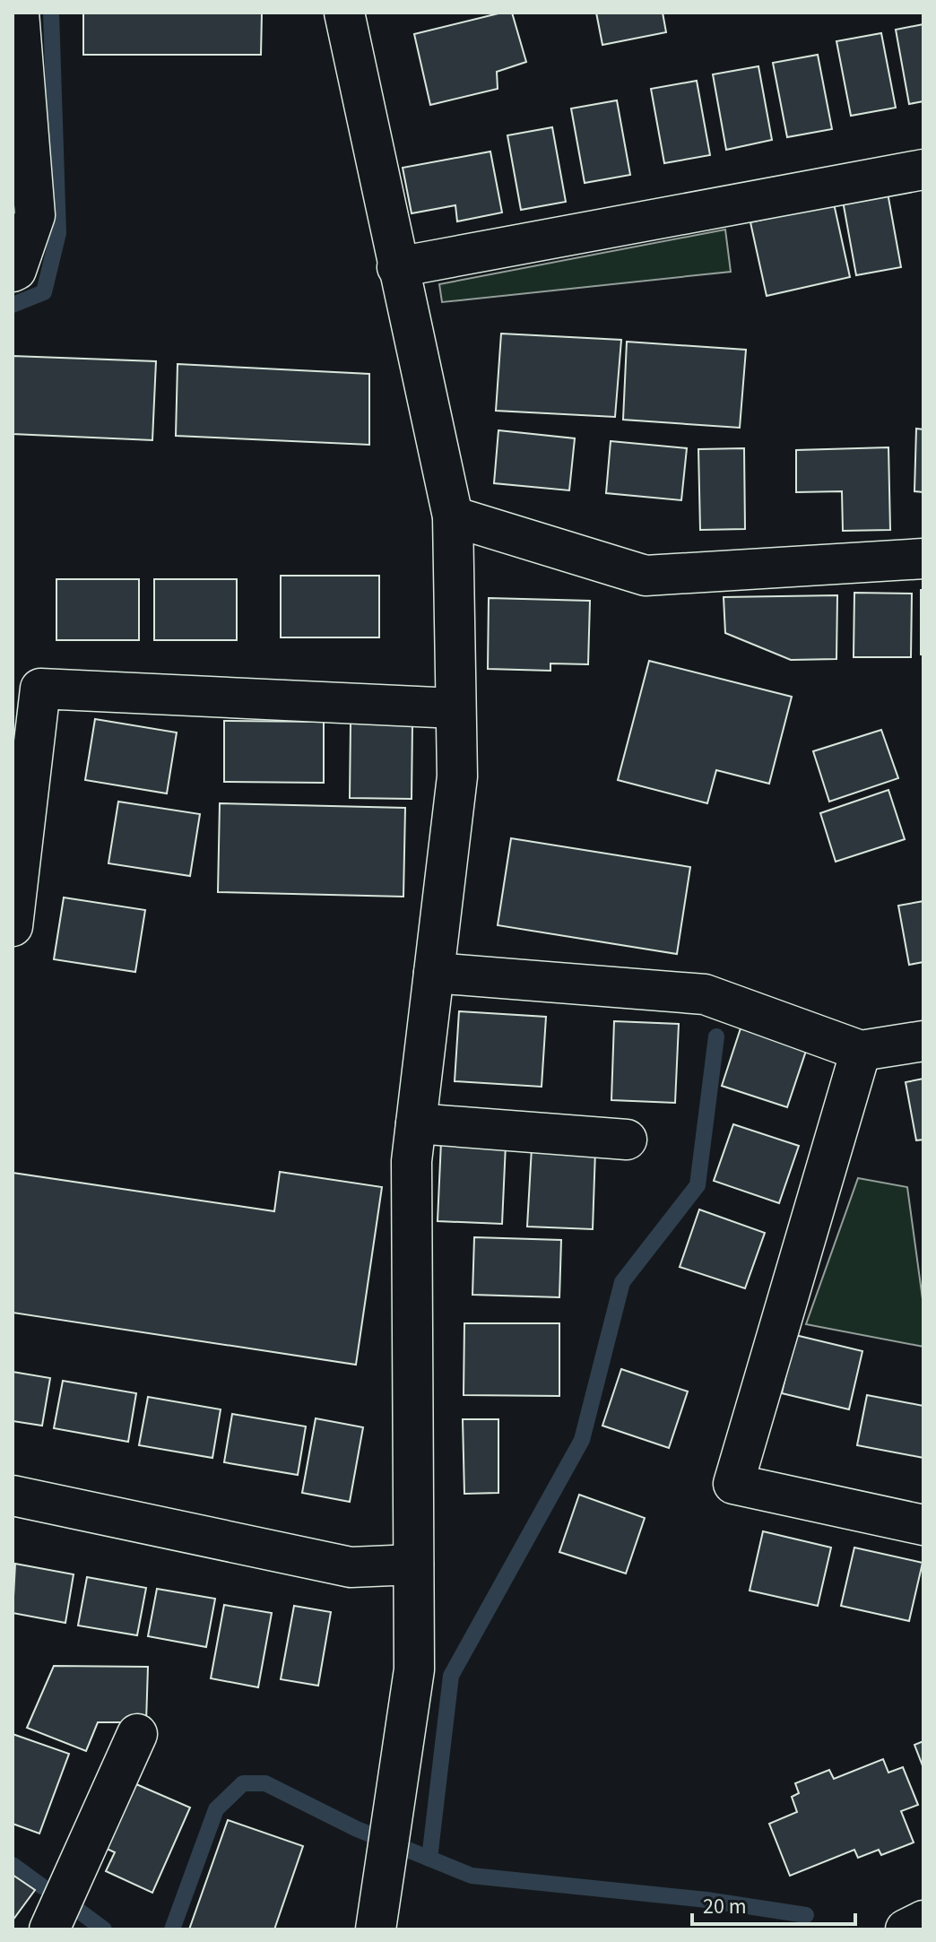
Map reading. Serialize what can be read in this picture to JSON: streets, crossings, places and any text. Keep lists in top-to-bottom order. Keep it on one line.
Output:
{"scale_bar":"20 m"}
